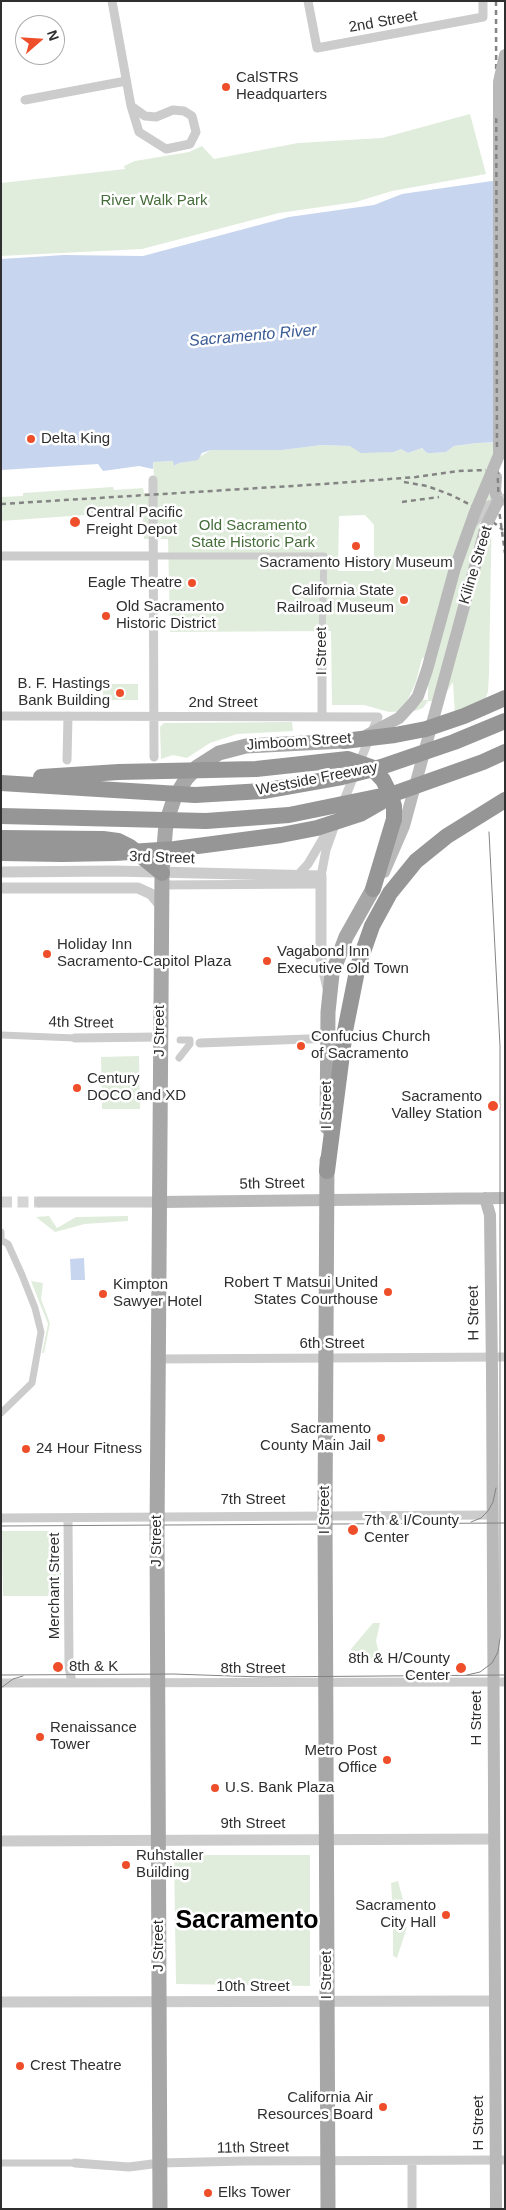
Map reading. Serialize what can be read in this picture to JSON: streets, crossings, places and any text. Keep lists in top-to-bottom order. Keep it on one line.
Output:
{"streets":{"highway":["Westside Freeway"],"main road":["Kiline Street","I Street","Jimboom Street","J Street","5th Street","H Street"],"street":["2nd Street","3rd Street","4th Street","6th Street","7th Street","Merchant Street","8th Street","9th Street","10th Street","11th Street"]},"crossings":[["2nd Street","I Street"],["I Street","3rd Street"],["I Street","5th Street"],["I Street","6th Street"],["I Street","7th Street"],["I Street","8th Street"],["I Street","9th Street"],["I Street","10th Street"],["I Street","11th Street"],["Jimboom Street","3rd Street"],["Jimboom Street","J Street"],["3rd Street","J Street"],["4th Street","J Street"],["J Street","5th Street"],["J Street","6th Street"],["J Street","7th Street"],["J Street","8th Street"],["J Street","9th Street"],["J Street","10th Street"],["J Street","11th Street"],["5th Street","H Street"],["H Street","6th Street"],["H Street","7th Street"],["H Street","8th Street"],["H Street","9th Street"],["H Street","10th Street"],["H Street","11th Street"],["7th Street","Merchant Street"],["Merchant Street","8th Street"]],"districts":["Sacramento"],"water":["Sacramento River"],"parks":["River Walk Park","Old Sacramento State Historic Park"],"places":["CalSTRS Headquarters","Delta King","Central Pacific Freight Depot","Sacramento History Museum","Eagle Theatre","California State Railroad Museum","Old Sacramento Historic District","B. F. Hastings Bank Building","Holiday Inn Sacramento-Capitol Plaza","Vagabond Inn Executive Old Town","Confucius Church of Sacramento","Century DOCO and XD","Sacramento Valley Station","Robert T Matsui United States Courthouse","Kimpton Sawyer Hotel","Sacramento County Main Jail","24 Hour Fitness","7th & I/County Center","8th & K","8th & H/County Center","Renaissance Tower","Metro Post Office","U.S. Bank Plaza","Ruhstaller Building","Sacramento City Hall","Crest Theatre","California Air Resources Board","Elks Tower"],"north":"right"}
